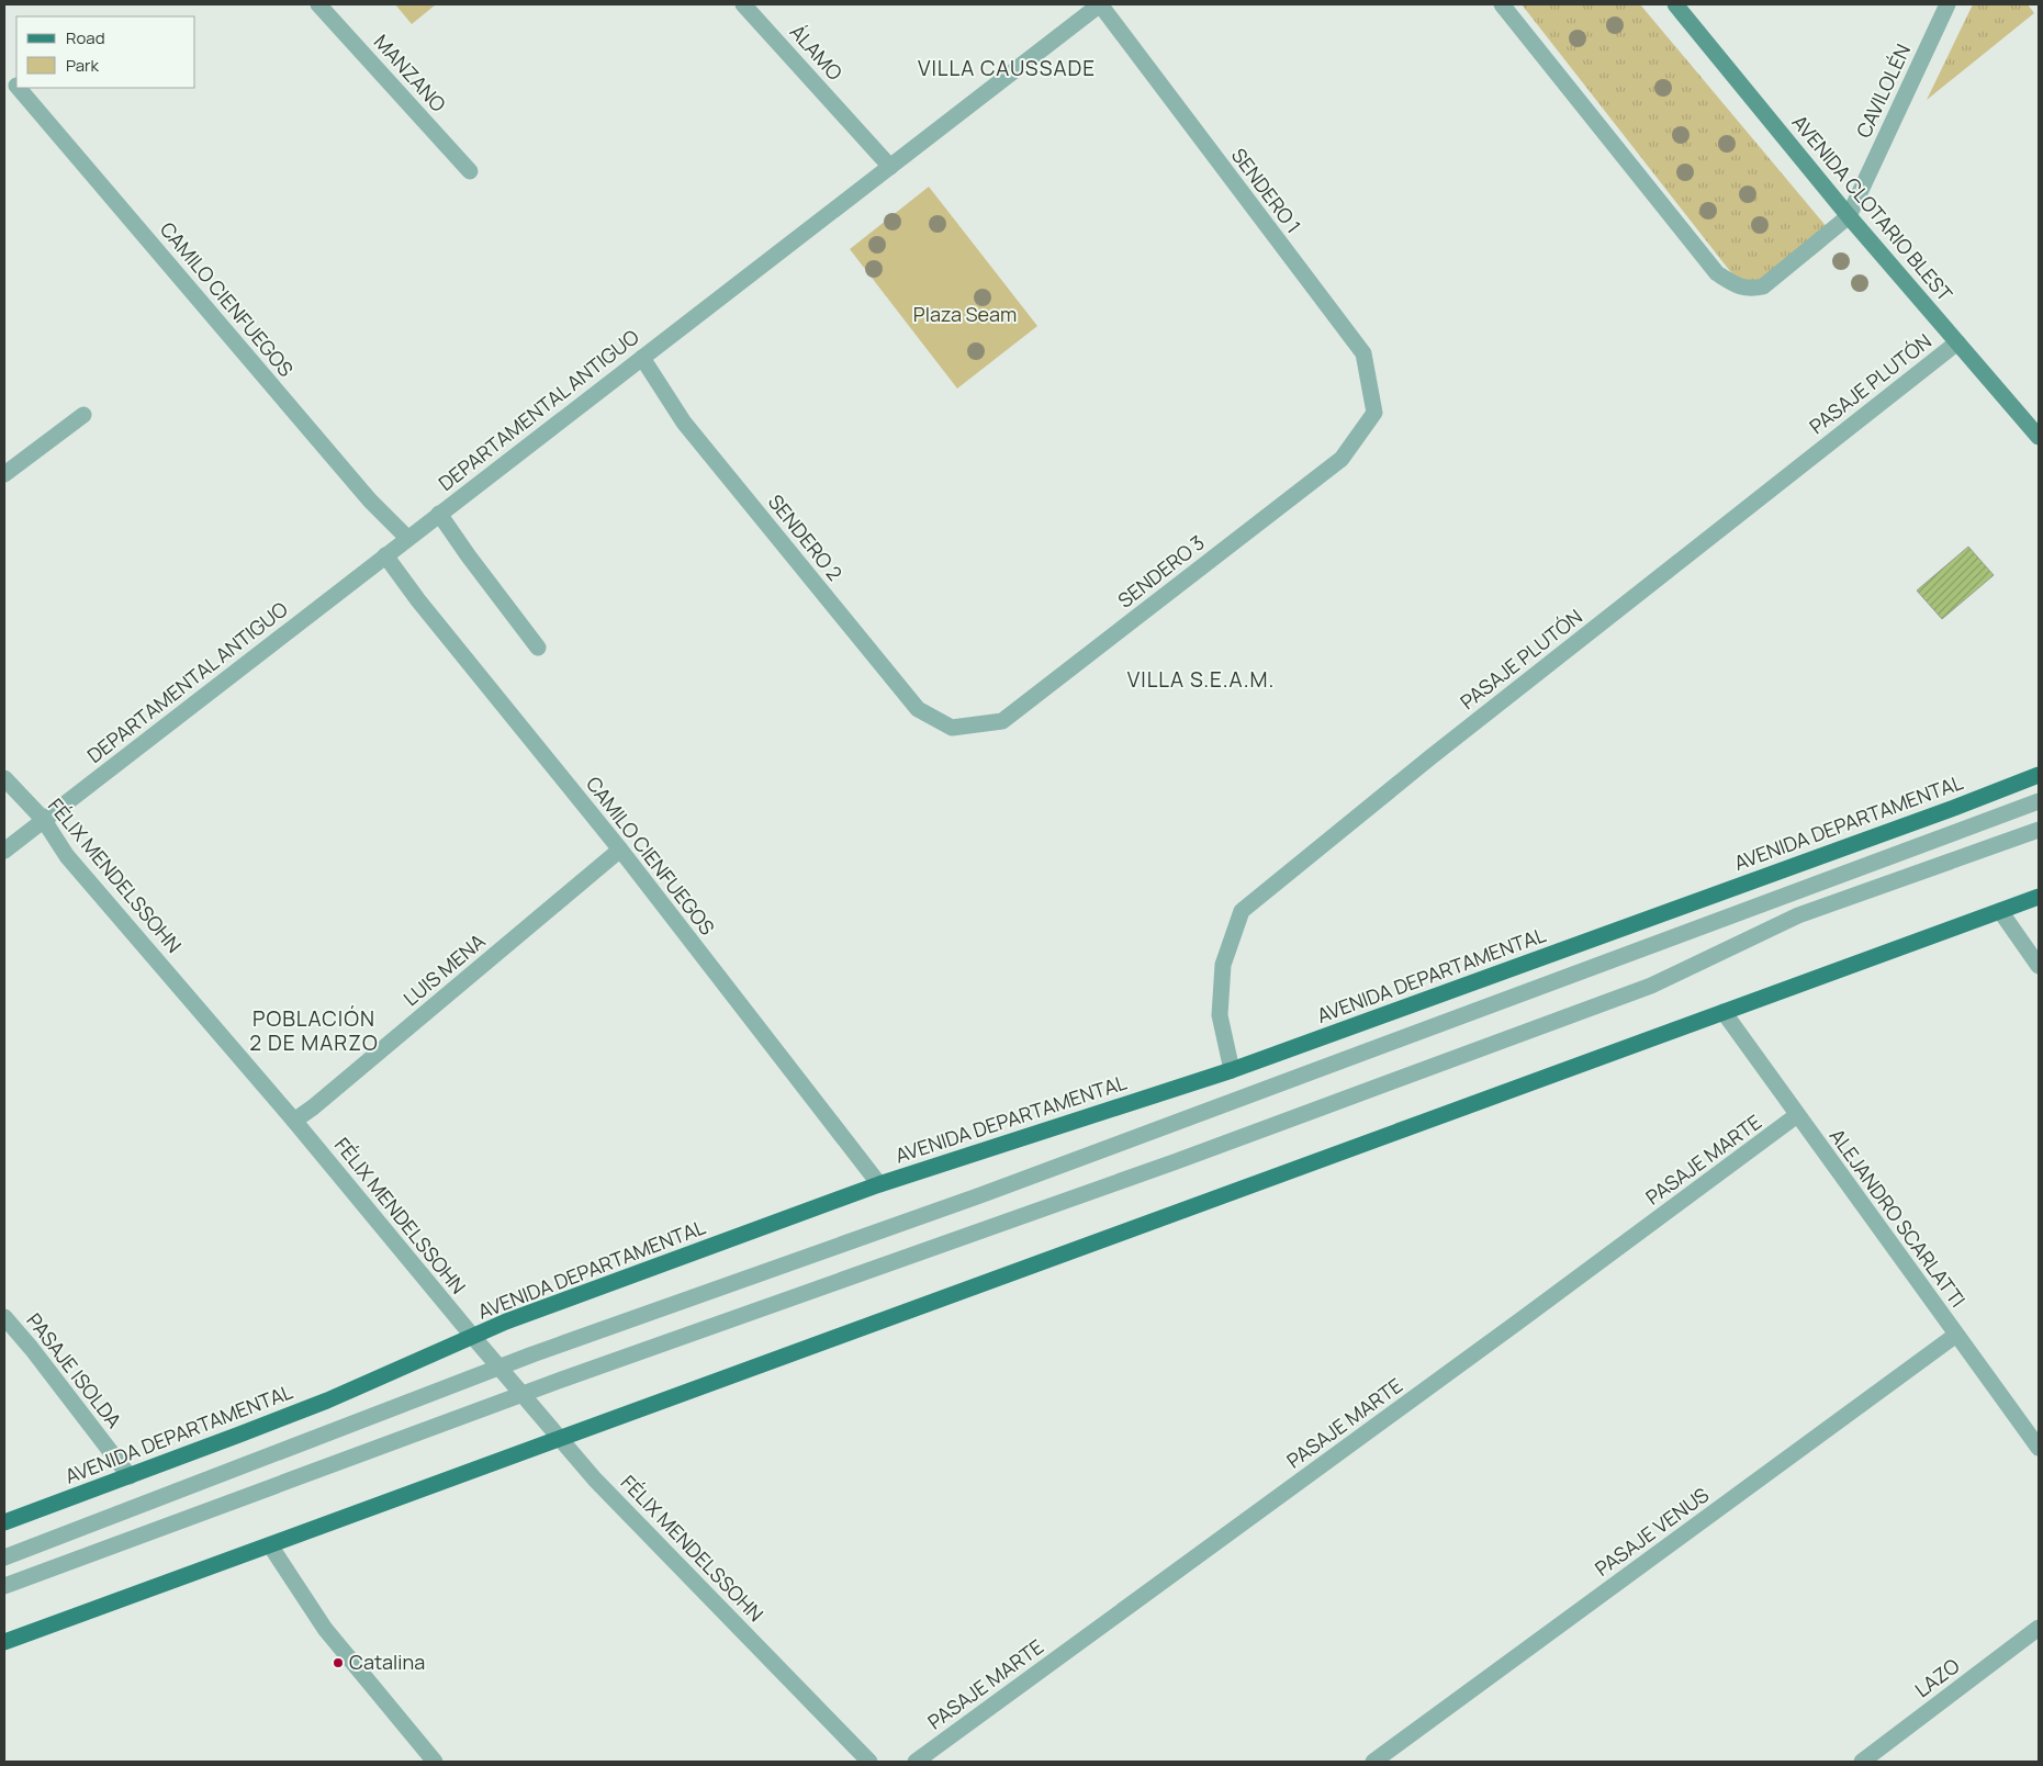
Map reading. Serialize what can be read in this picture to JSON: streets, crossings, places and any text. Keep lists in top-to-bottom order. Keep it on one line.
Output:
{"streets":{"main road":["AVENIDA CLOTARIO BLEST","AVENIDA DEPARTAMENTAL"],"street":["ÁLAMO","MANZANO","CAVILOLÉN","SENDERO 1","CAMILO CIENFUEGOS","PASAJE PLUTÓN","DEPARTAMENTAL ANTIGUO","SENDERO 2","SENDERO 3","FÉLIX MENDELSSOHN","LUIS MENA","PASAJE MARTE","ALEJANDRO SCARLATTI","PASAJE ISOLDA","PASAJE VENUS","LAZO"]},"crossings":[["ÁLAMO","DEPARTAMENTAL ANTIGUO"],["CAVILOLÉN","AVENIDA CLOTARIO BLEST"],["SENDERO 1","DEPARTAMENTAL ANTIGUO"],["SENDERO 1","SENDERO 3"],["AVENIDA CLOTARIO BLEST","PASAJE PLUTÓN"],["CAMILO CIENFUEGOS","DEPARTAMENTAL ANTIGUO"],["CAMILO CIENFUEGOS","AVENIDA DEPARTAMENTAL"],["CAMILO CIENFUEGOS","LUIS MENA"],["PASAJE PLUTÓN","AVENIDA DEPARTAMENTAL"],["DEPARTAMENTAL ANTIGUO","SENDERO 2"],["DEPARTAMENTAL ANTIGUO","FÉLIX MENDELSSOHN"],["SENDERO 2","SENDERO 3"],["AVENIDA DEPARTAMENTAL","FÉLIX MENDELSSOHN"],["AVENIDA DEPARTAMENTAL","PASAJE ISOLDA"],["FÉLIX MENDELSSOHN","LUIS MENA"],["PASAJE MARTE","ALEJANDRO SCARLATTI"],["ALEJANDRO SCARLATTI","PASAJE VENUS"]],"districts":["VILLA CAUSSADE","VILLA S.E.A.M.","POBLACIÓN 2 DE MARZO"],"parks":["Plaza Seam"],"places":["Catalina"],"legend":["Road","Park"]}
